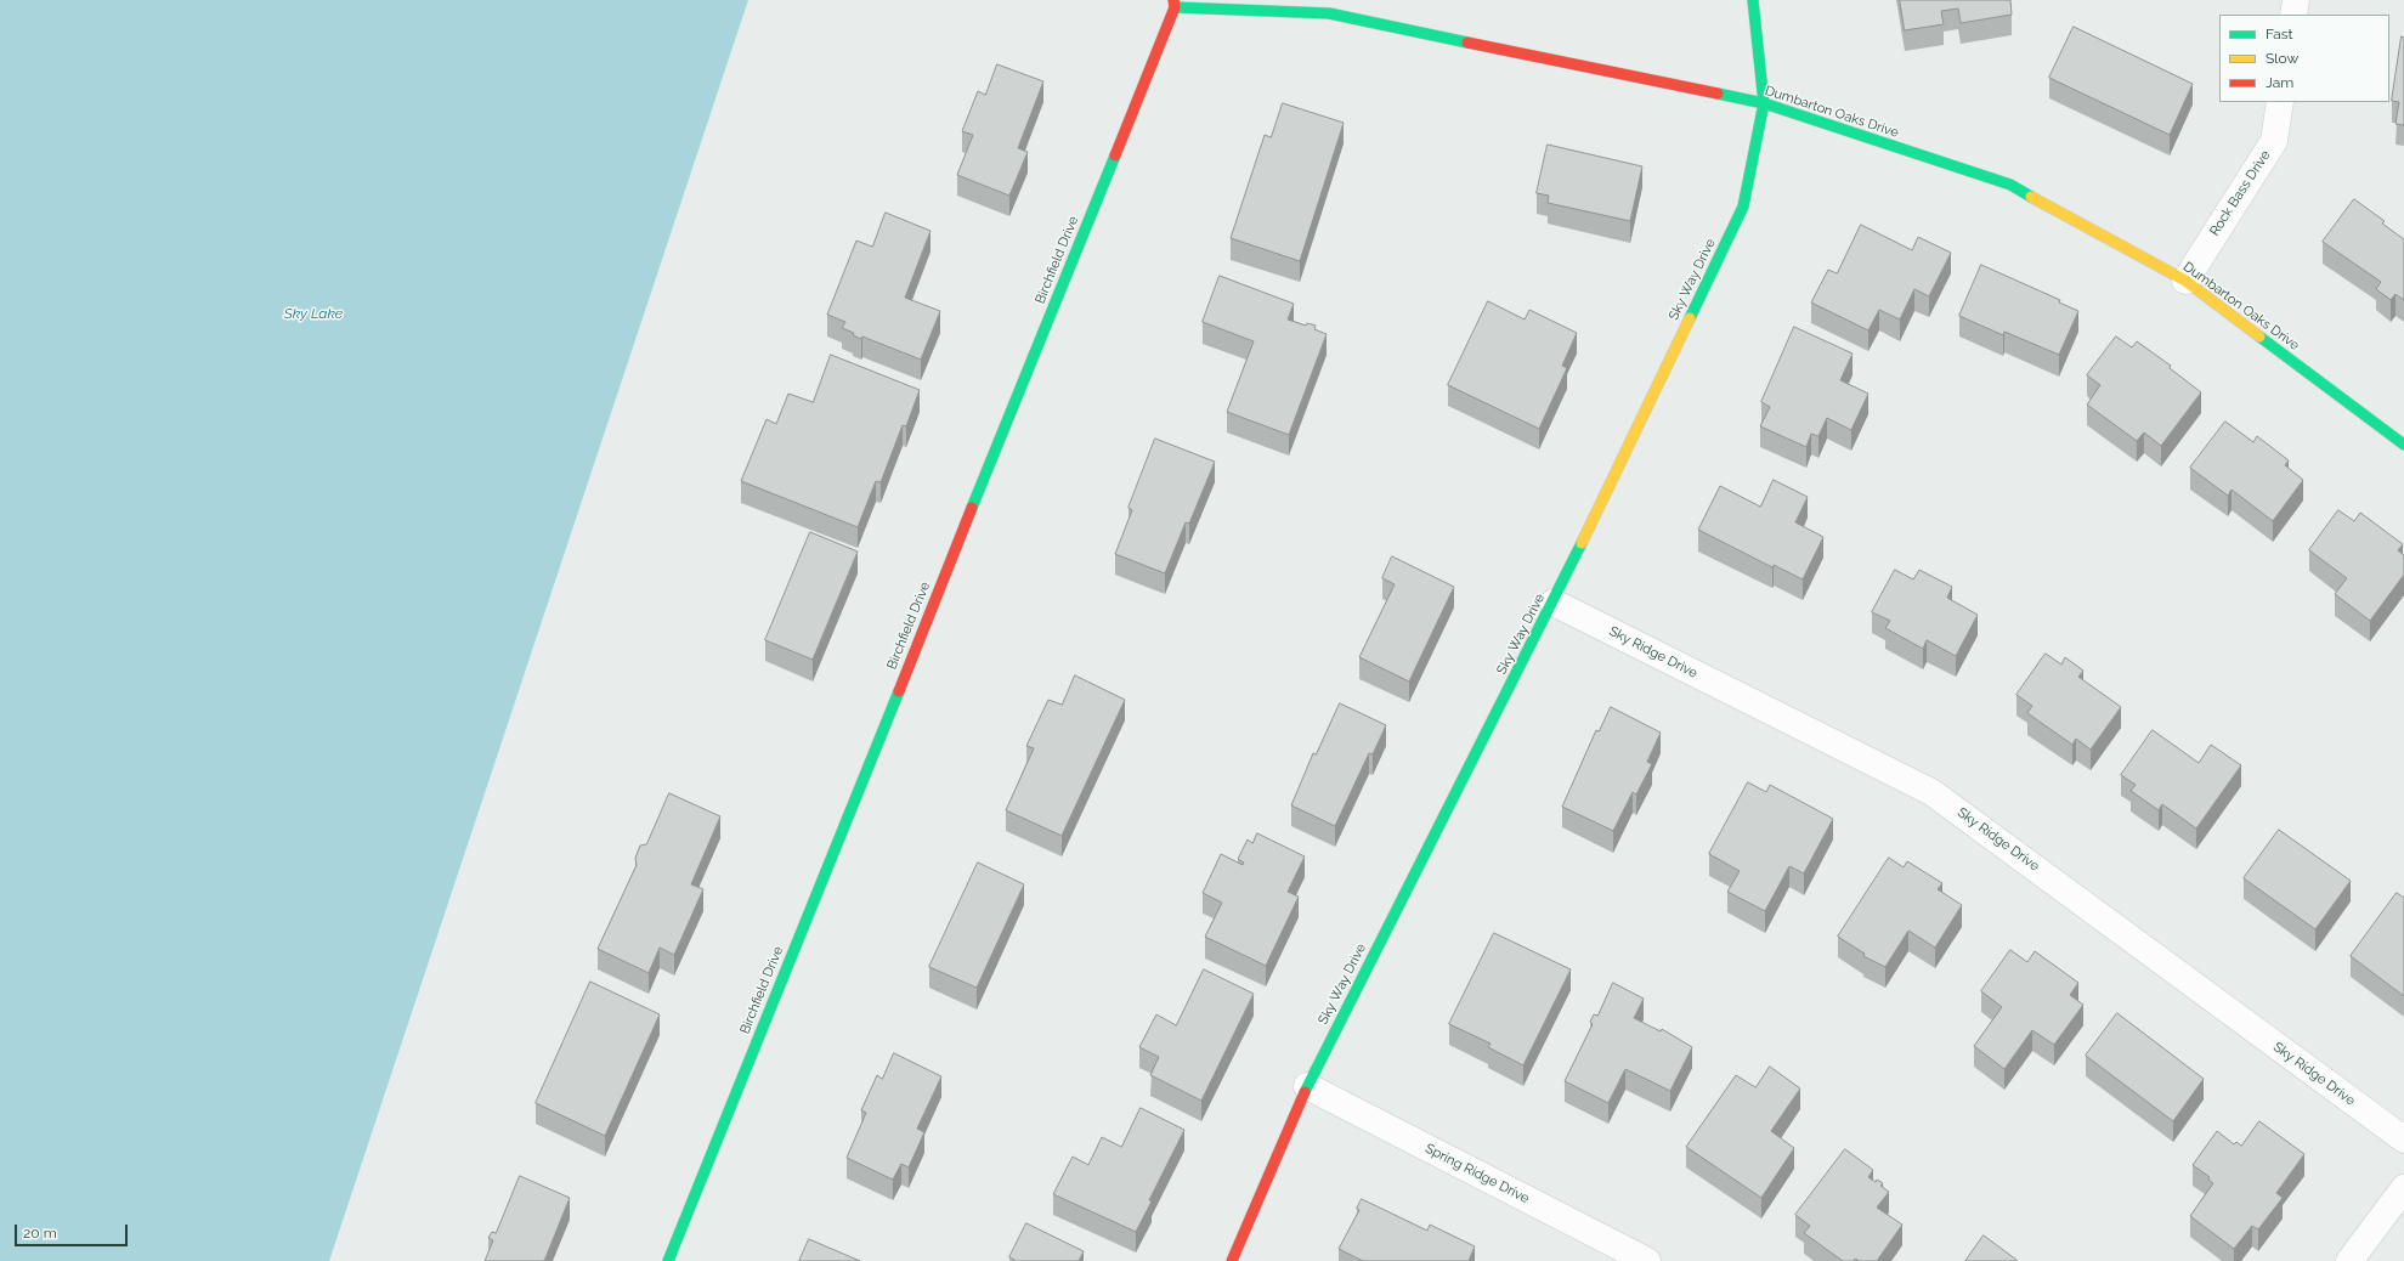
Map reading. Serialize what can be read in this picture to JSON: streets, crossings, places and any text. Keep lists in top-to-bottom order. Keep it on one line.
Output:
{"streets":{"street":["Dumbarton Oaks Drive","Rock Bass Drive","Birchfield Drive","Sky Way Drive","Sky Ridge Drive","Spring Ridge Drive"]},"crossings":[["Dumbarton Oaks Drive","Rock Bass Drive"],["Dumbarton Oaks Drive","Birchfield Drive"],["Dumbarton Oaks Drive","Sky Way Drive"],["Sky Way Drive","Sky Ridge Drive"],["Sky Way Drive","Spring Ridge Drive"]],"water":["Sky Lake"],"legend":["Fast","Slow","Jam"],"scale_bar":"20 m"}
